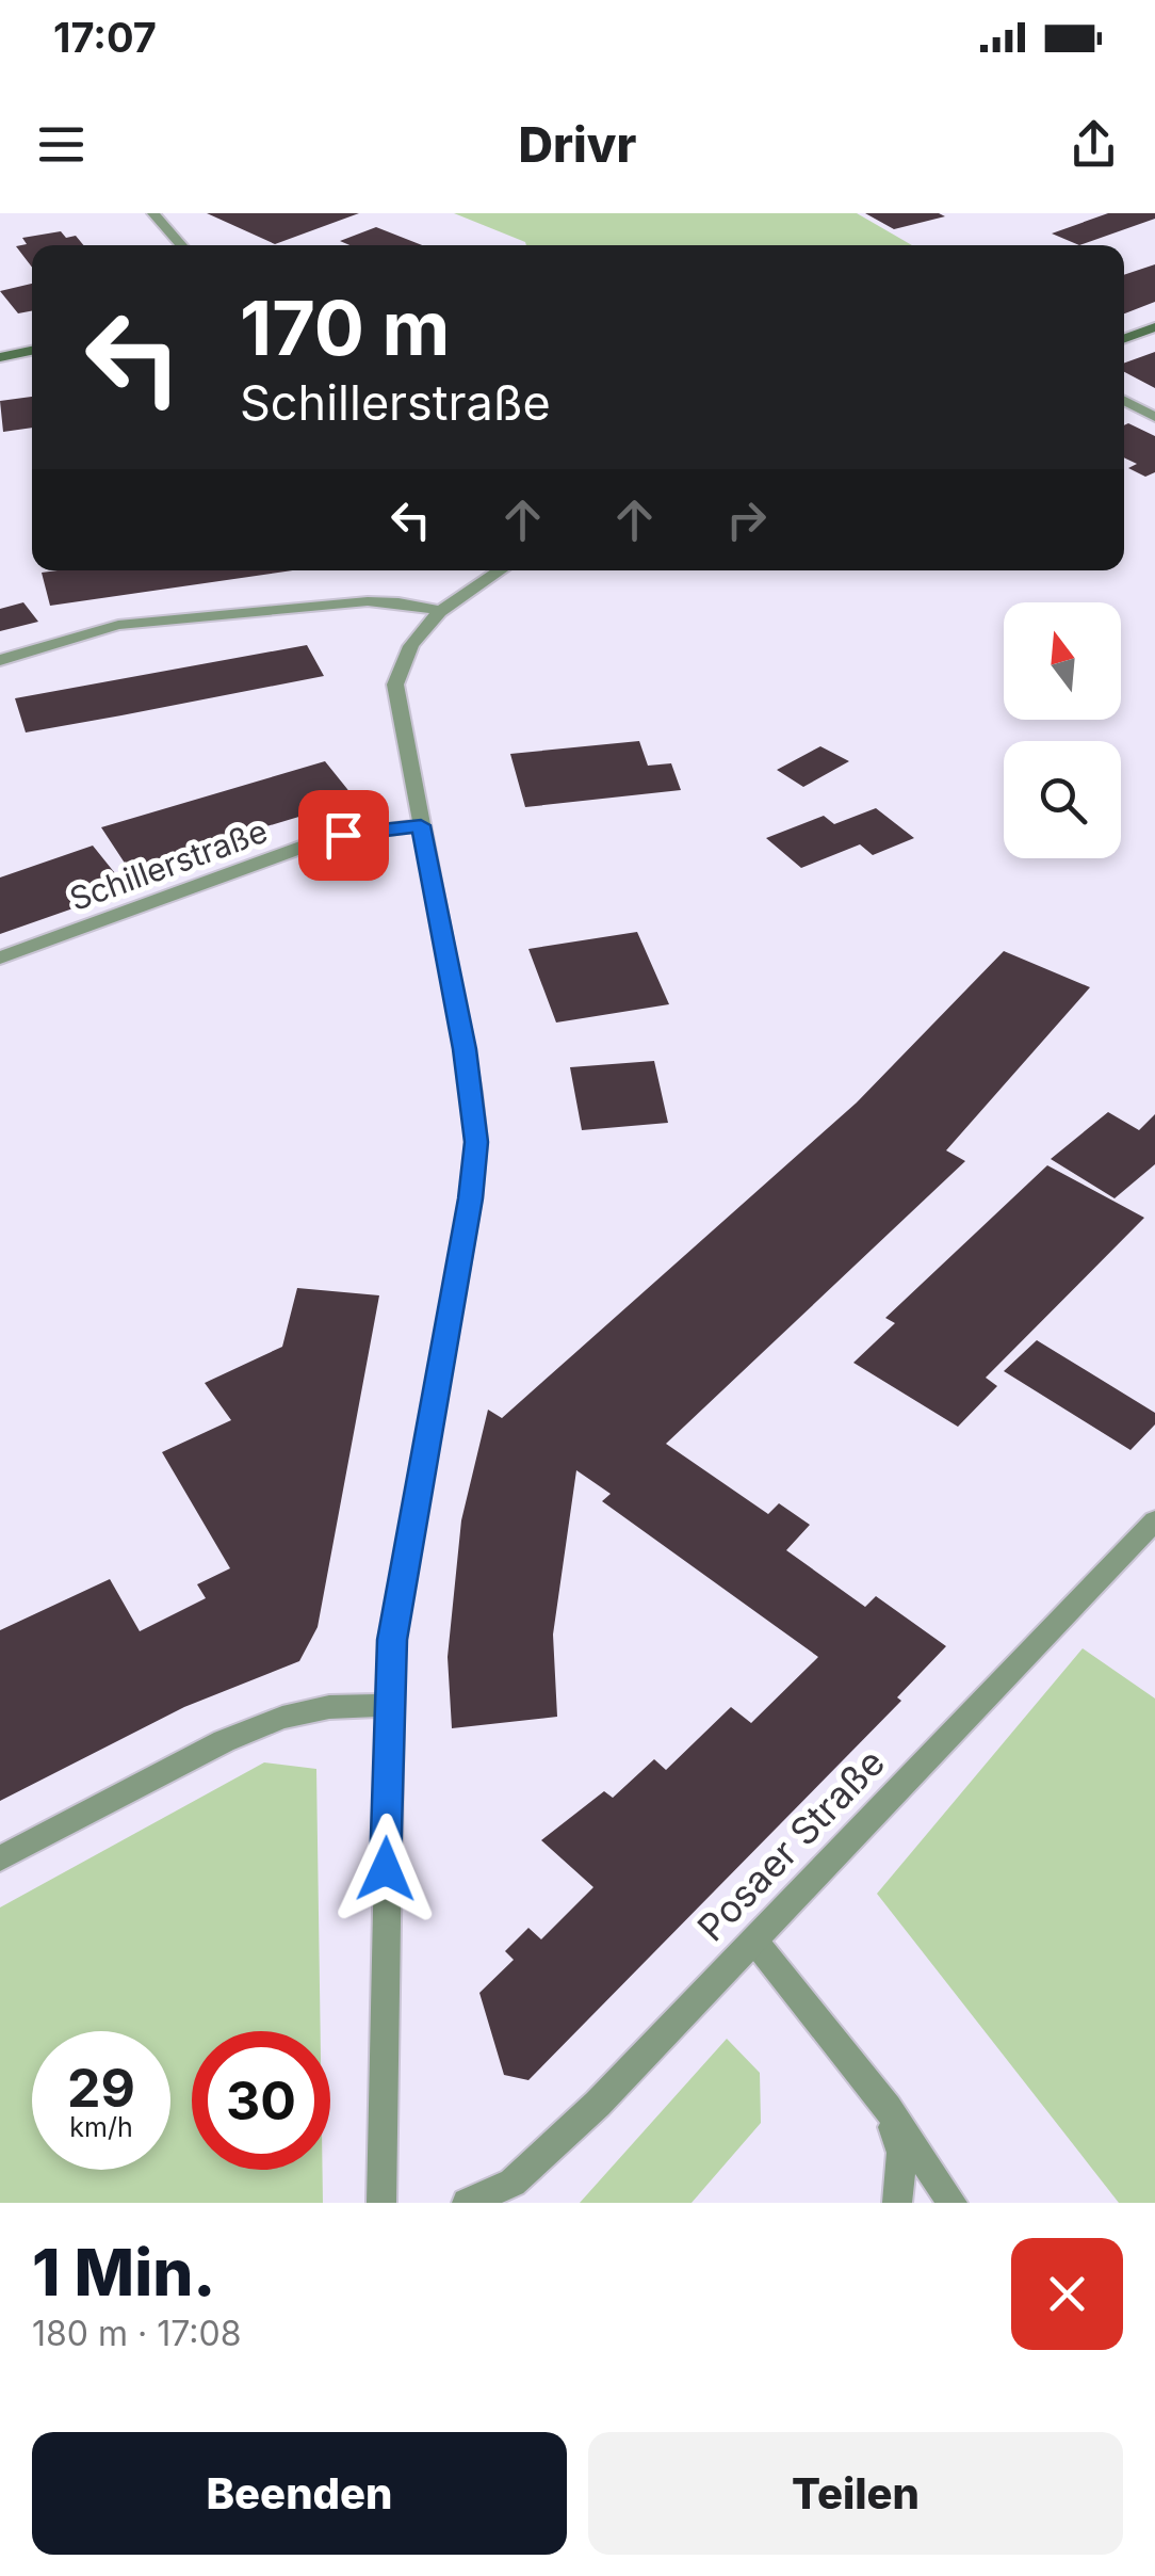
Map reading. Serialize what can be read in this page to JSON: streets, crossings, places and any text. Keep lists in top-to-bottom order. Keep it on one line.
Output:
{"streets":{"street":["Schillerstraße","Posaer Straße"]},"north":"top","page":{"status":"17:07","header":"Drivr","turn":["170 m","Schillerstraße"],"speed":"29 km/h","limit":"30","heading":["1 Min.","180 m · 17:08"],"buttons":["Beenden","Teilen"]}}
